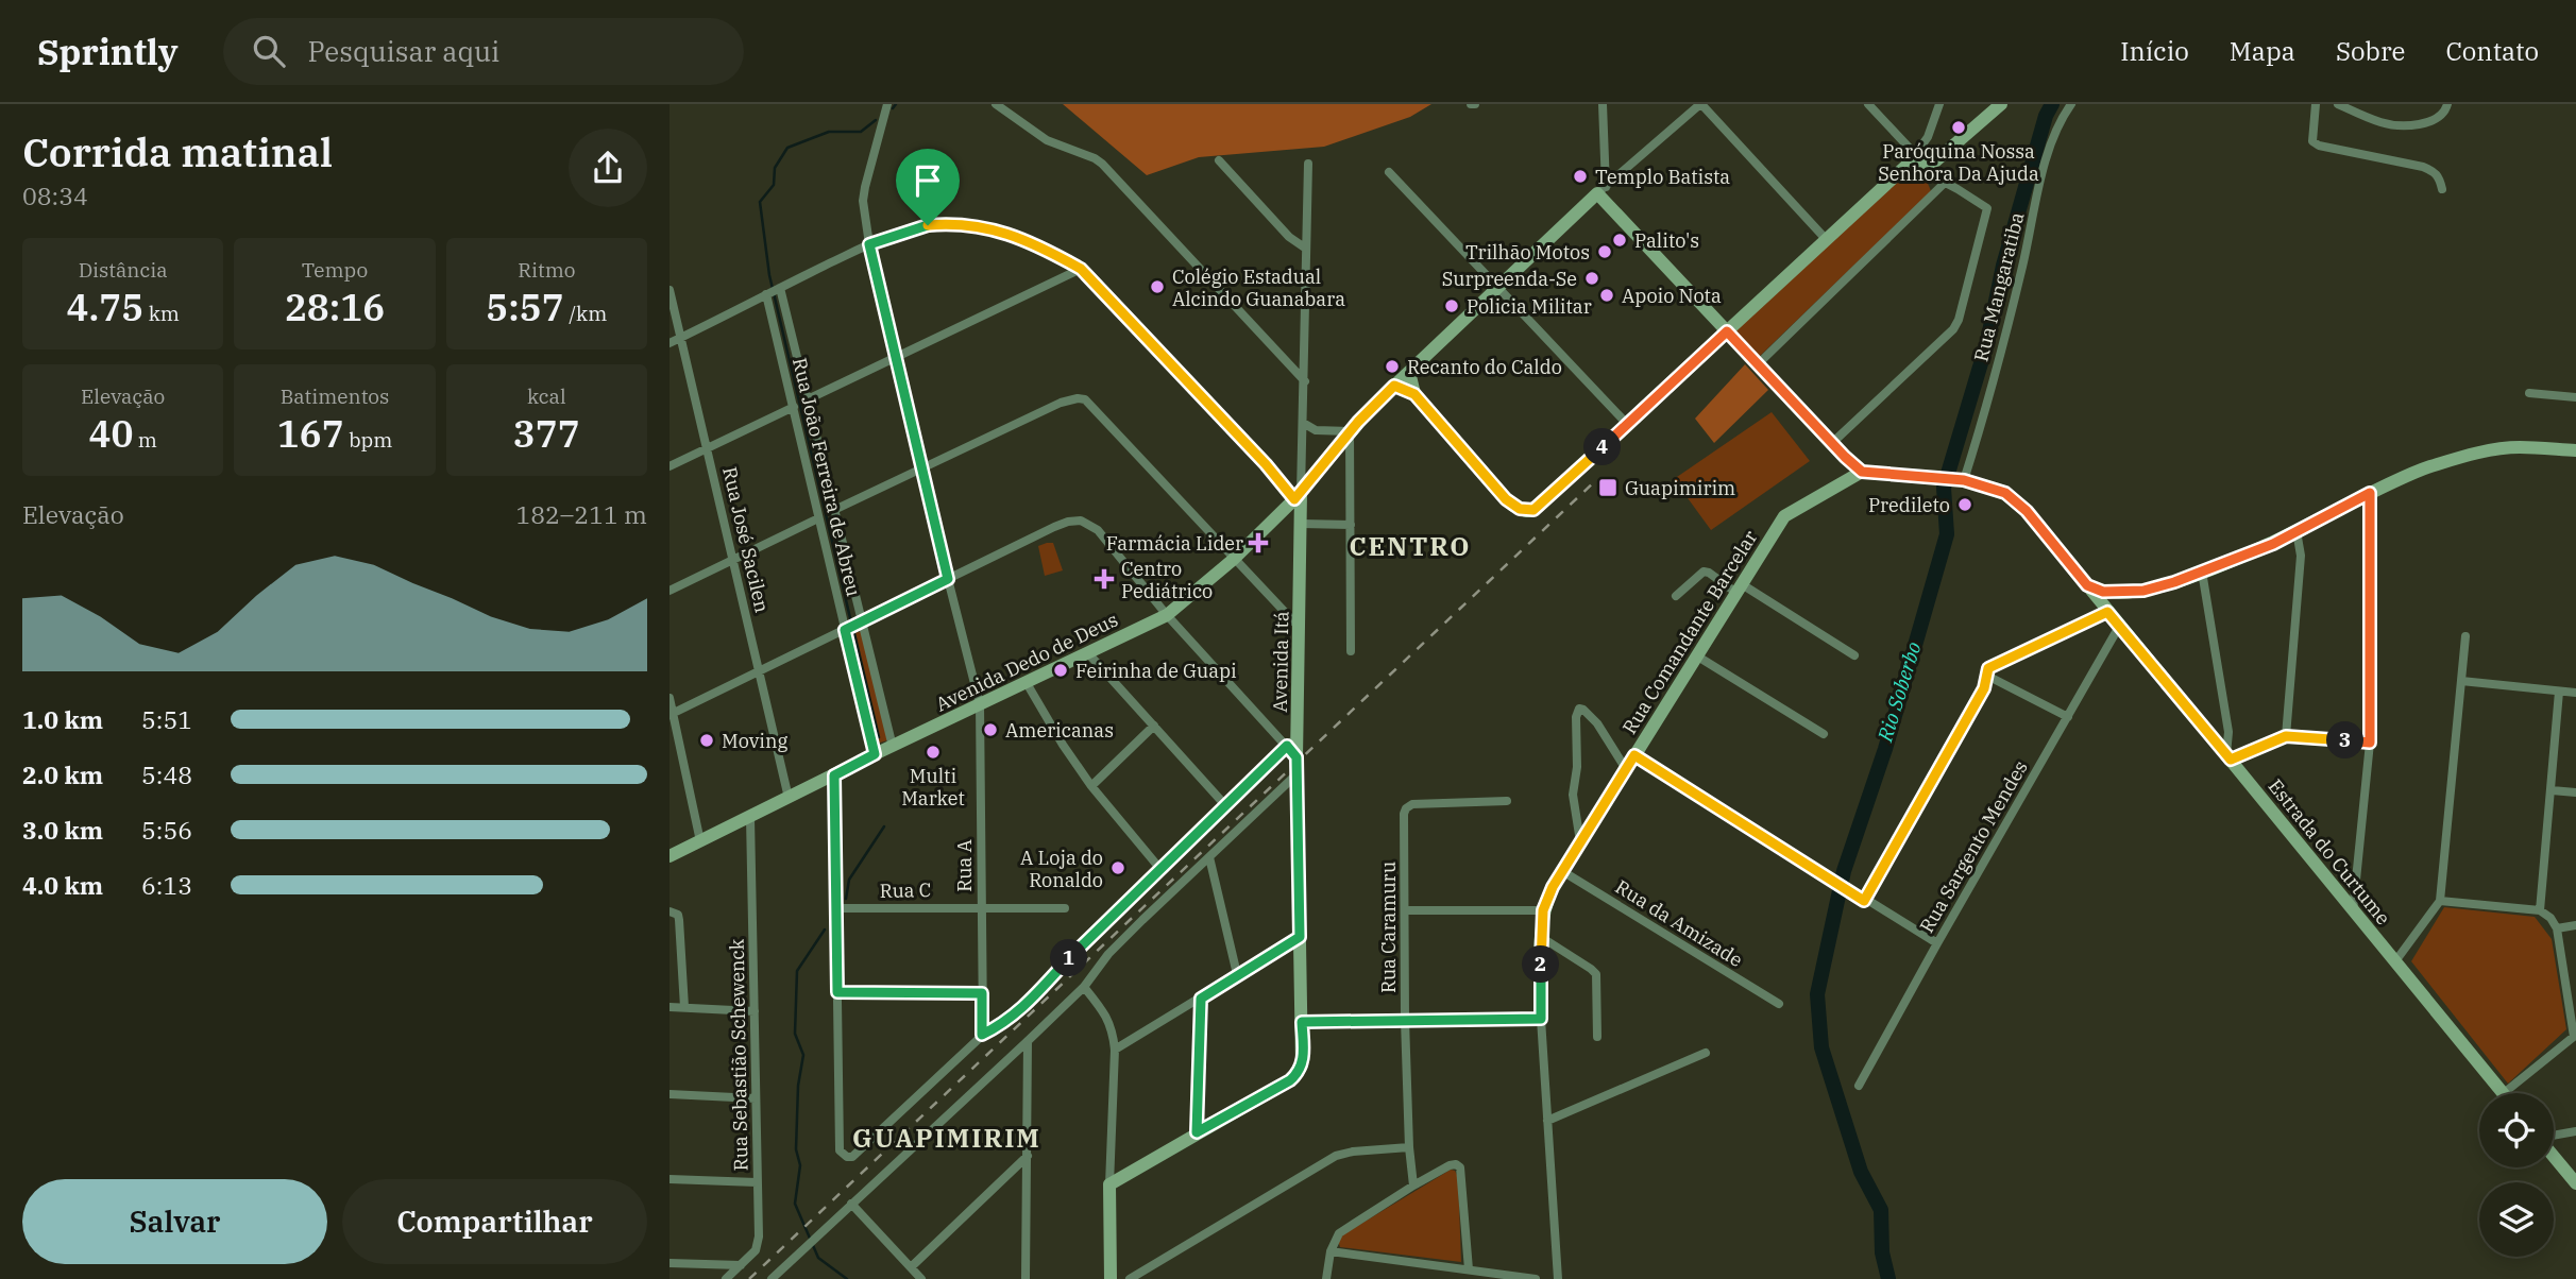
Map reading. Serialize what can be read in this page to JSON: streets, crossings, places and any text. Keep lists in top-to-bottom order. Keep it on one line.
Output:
{"streets":{"main road":["Rua Comandante Barcelar","Avenida Dedo de Deus","Avenida Itá","Estrada do Curtume"],"street":["Rua Mangaratiba","Rua João Ferreira de Abreu","Rua José Sacilen","Rua Sargento Mendes","Rua A","Rua C","Rua da Amizade","Rua Caramuru","Rua Sebastião Schewenck"]},"crossings":[["Rua João Ferreira de Abreu","Avenida Dedo de Deus"],["Rua José Sacilen","Avenida Dedo de Deus"],["Rua Comandante Barcelar","Rua da Amizade"],["Avenida Dedo de Deus","Avenida Itá"],["Avenida Dedo de Deus","Rua A"],["Avenida Dedo de Deus","Rua Sebastião Schewenck"],["Rua Sargento Mendes","Estrada do Curtume"],["Rua A","Rua C"]],"districts":["CENTRO","GUAPIMIRIM"],"water":["Rio Soberbo"],"places":{"other":["Paróquina Nossa Senhora Da Ajuda","Templo Batista","Palito's","Trilhão Motos","Surpreenda-Se","Colégio Estadual Alcindo Guanabara","Apoio Nota","Policia Militar","Recanto do Caldo","Predileto","Feirinha de Guapi","Americanas","Moving","Multi Market","A Loja do Ronaldo"],"transit":["Guapimirim"],"health":["Farmácia Lider","Centro Pediátrico"]},"page":{"header":"Sprintly","search":"Pesquisar aqui","nav":["Início","Mapa","Sobre","Contato"],"heading":["Corrida matinal","08:34"],"stats":[["Distância","4.75 km"],["Tempo","28:16"],["Ritmo","5:57 /km"],["Elevação","40 m"],["Batimentos","167 bpm"],["kcal","377"]],"pins":["4","3","1","2"],"chart":["Elevação","182–211 m"],"list":[{"name":"1.0 km","note":"5:51"},{"name":"2.0 km","note":"5:48"},{"name":"3.0 km","note":"5:56"},{"name":"4.0 km","note":"6:13"}],"buttons":["Salvar","Compartilhar"]}}
